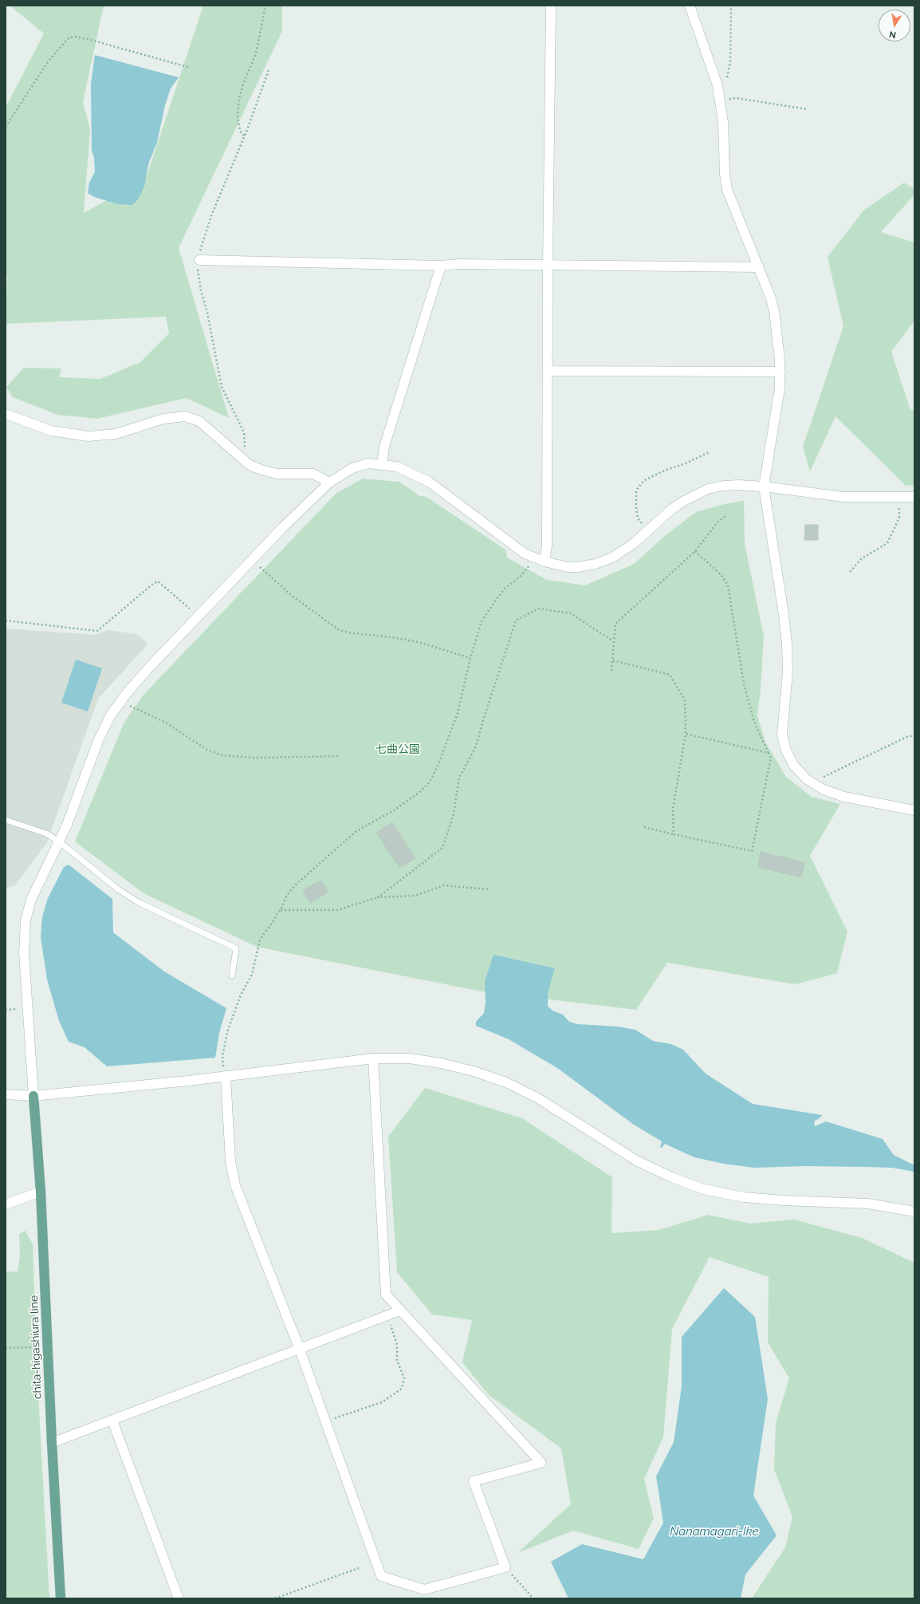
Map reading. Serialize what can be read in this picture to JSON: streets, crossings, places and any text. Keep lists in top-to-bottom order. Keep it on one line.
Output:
{"streets":{"main road":["chita-higashiura line"]},"water":["Nanamagari-Ike"],"parks":["七曲公園"],"north":"bottom"}
